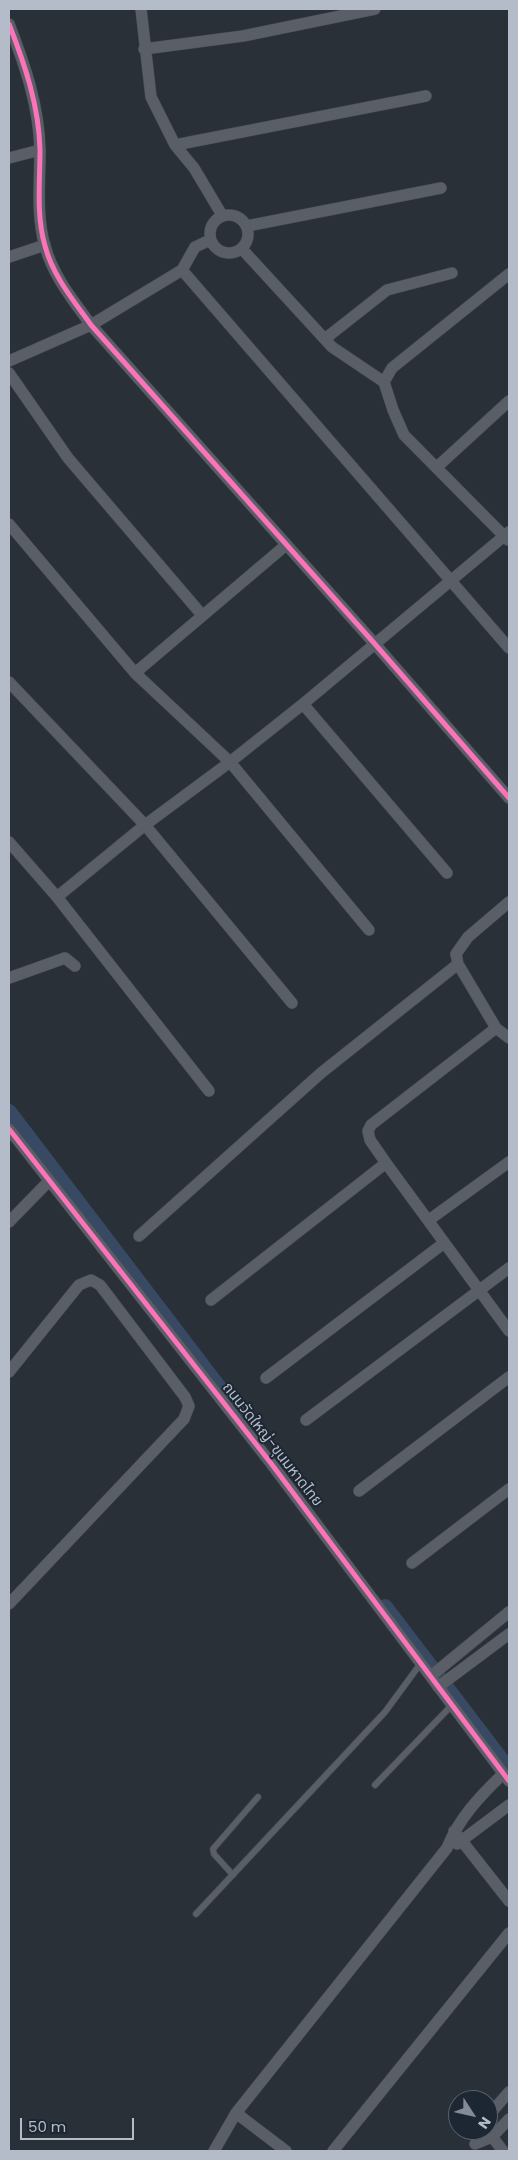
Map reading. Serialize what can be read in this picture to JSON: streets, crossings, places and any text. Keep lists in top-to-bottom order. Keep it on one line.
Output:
{"streets":{"street":["ถนนวัดใหญ่-ขุนมหาดไทย"]},"scale_bar":"50 m","north":"bottom right"}
